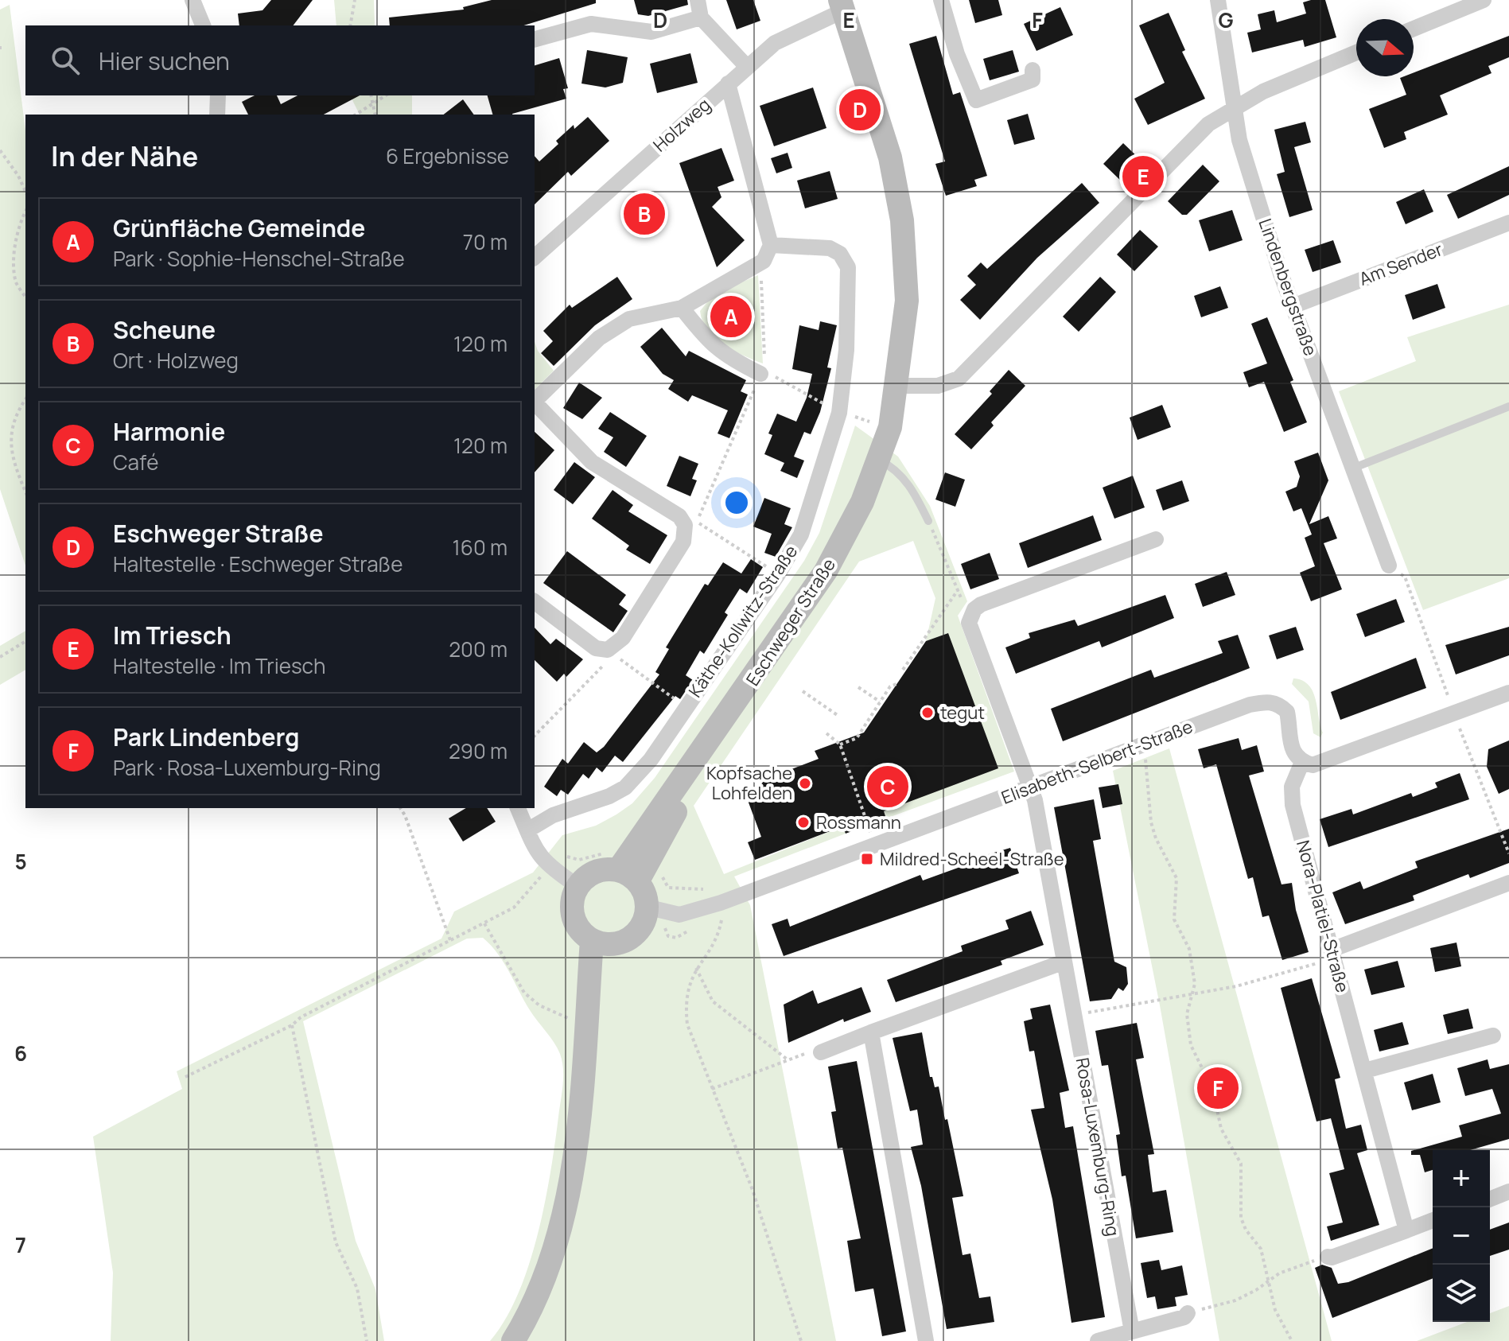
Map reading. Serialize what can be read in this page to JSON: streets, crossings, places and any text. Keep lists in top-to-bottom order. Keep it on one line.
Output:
{"streets":{"main road":["Eschweger Straße"],"street":["Holzweg","Am Sender","Lindenbergstraße","Käthe-Kollwitz-Straße","Elisabeth-Selbert-Straße","Nora-Platiel-Straße","Rosa-Luxemburg-Ring"]},"crossings":[["Holzweg","Eschweger Straße"],["Am Sender","Lindenbergstraße"],["Eschweger Straße","Elisabeth-Selbert-Straße"],["Elisabeth-Selbert-Straße","Nora-Platiel-Straße"],["Elisabeth-Selbert-Straße","Rosa-Luxemburg-Ring"]],"places":{"other":["tegut","Kopfsache Lohfelden","Rossmann"],"transit":["Mildred-Scheel-Straße"]},"north":"right","page":{"search":"Hier suchen","pins":["D","E","B","A","C","F"],"heading":["In der Nähe","6 Ergebnisse"],"list":[{"mark":"A","name":"Grünfläche Gemeinde","note":"Park · Sophie-Henschel-Straße","value":"70 m"},{"mark":"B","name":"Scheune","note":"Ort · Holzweg","value":"120 m"},{"mark":"C","name":"Harmonie","note":"Café","value":"120 m"},{"mark":"D","name":"Eschweger Straße","note":"Haltestelle · Eschweger Straße","value":"160 m"},{"mark":"E","name":"Im Triesch","note":"Haltestelle · Im Triesch","value":"200 m"},{"mark":"F","name":"Park Lindenberg","note":"Park · Rosa-Luxemburg-Ring","value":"290 m"}],"map_buttons":["+","−"]},"grid":{"columns":["D","E","F","G"],"rows":["5","6","7"]}}
